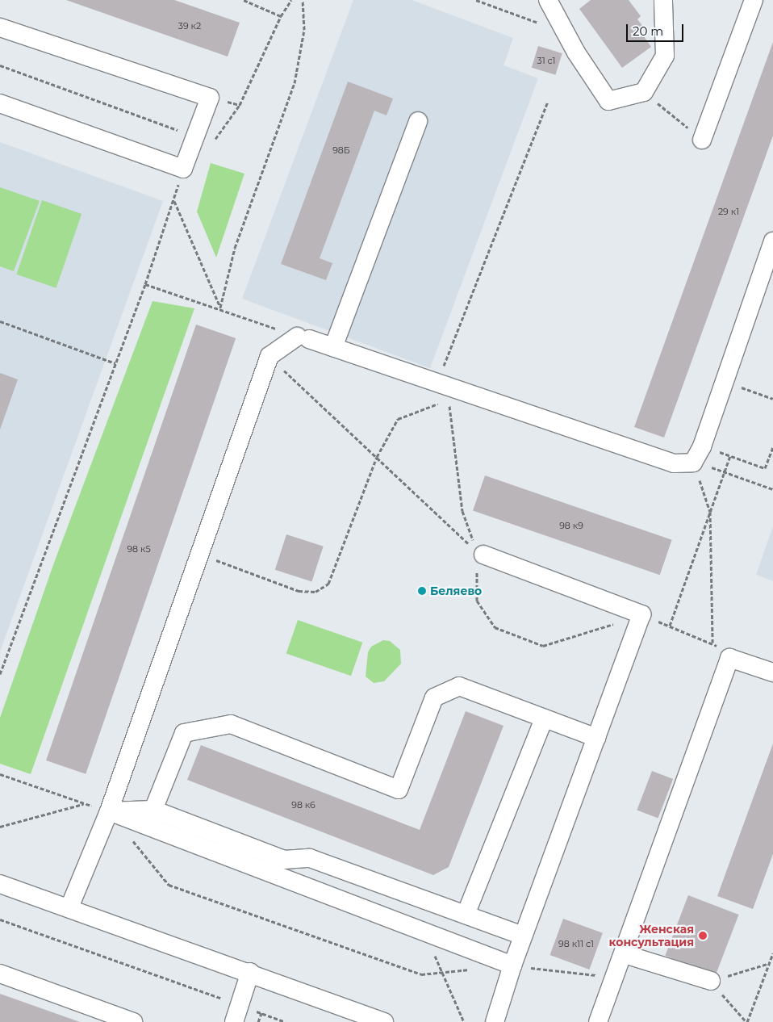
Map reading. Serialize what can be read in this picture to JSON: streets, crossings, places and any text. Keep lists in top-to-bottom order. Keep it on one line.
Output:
{"places":["Беляево","Женская консультация"],"house_numbers":["39 к2","31 с1","98Б","29 к1","98 к9","98 к5","98 к6","98 к11 с1"],"scale_bar":"20 m"}
